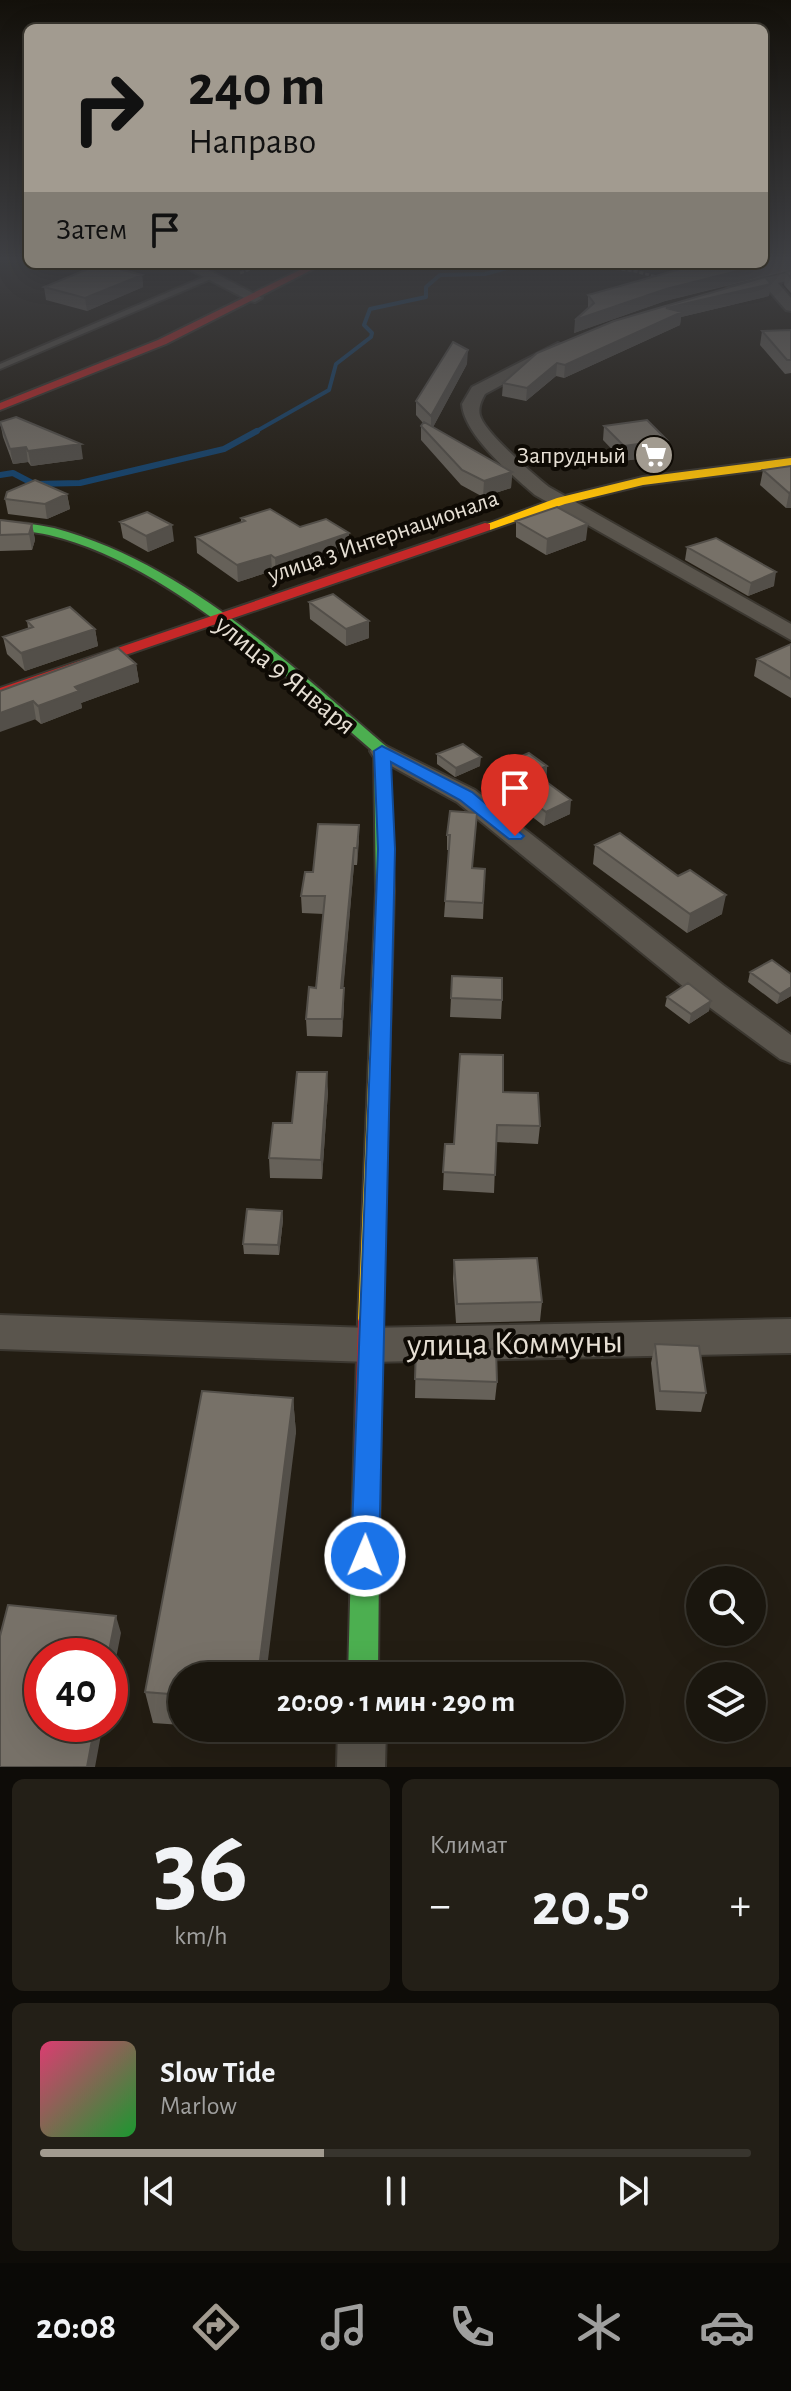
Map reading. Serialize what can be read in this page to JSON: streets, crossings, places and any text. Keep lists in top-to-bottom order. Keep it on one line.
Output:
{"streets":{"street":["улица 3 Интернационала","улица 9 Января","улица Коммуны"]},"crossings":[["улица 3 Интернационала","улица 9 Января"],["улица 9 Января","улица Коммуны"]],"places":{"supermarket":["Запрудный"]},"page":{"turn":["240 m","Направо"],"then":"Затем","limit":"40","trip":"20:09 · 1 мин · 290 m","tile":[["36","km/h"],"Климат"],"heat":["−","20.5°","+"],"song":["Slow Tide","Marlow"],"tabs":"20:08"}}
